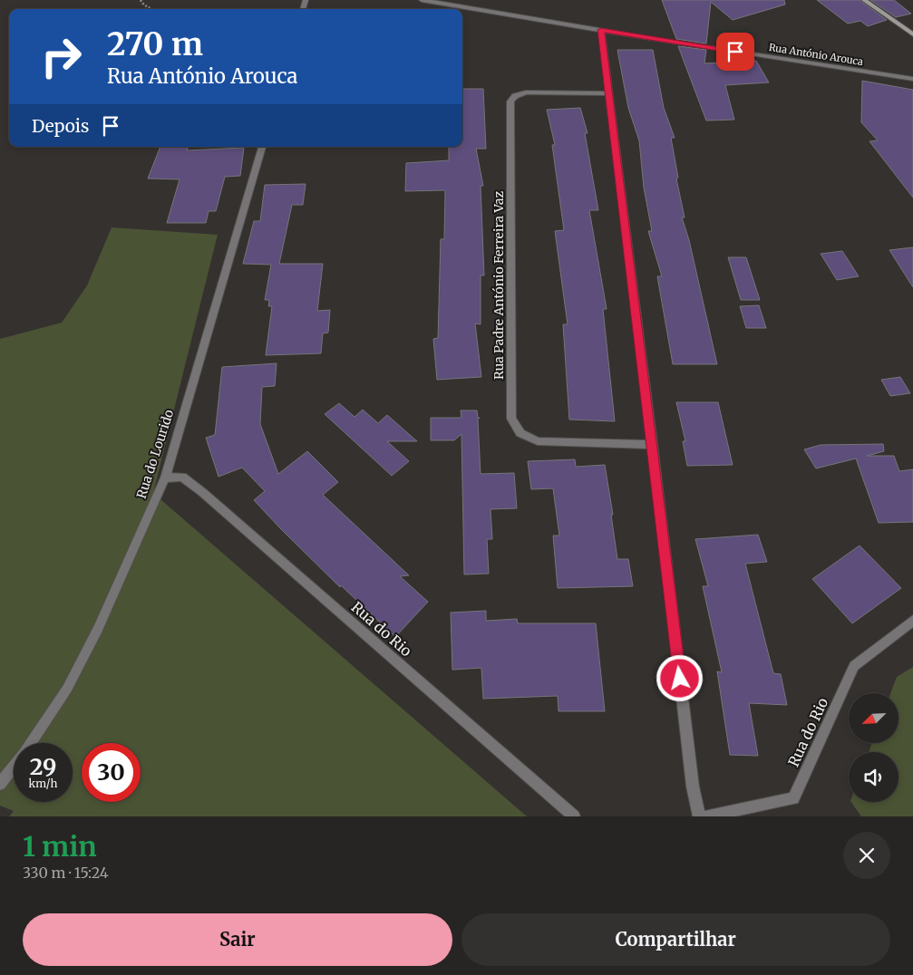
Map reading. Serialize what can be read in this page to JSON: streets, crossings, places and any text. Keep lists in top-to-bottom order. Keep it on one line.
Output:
{"streets":{"street":["Rua António Arouca","Rua Padre António Ferreira Vaz","Rua do Lourido","Rua do Rio"]},"crossings":[["Rua do Lourido","Rua do Rio"]],"north":"bottom left","page":{"turn":["270 m","Rua António Arouca"],"then":"Depois","speed":"29 km/h","limit":"30","heading":["1 min","330 m · 15:24"],"buttons":["Sair","Compartilhar"]}}
